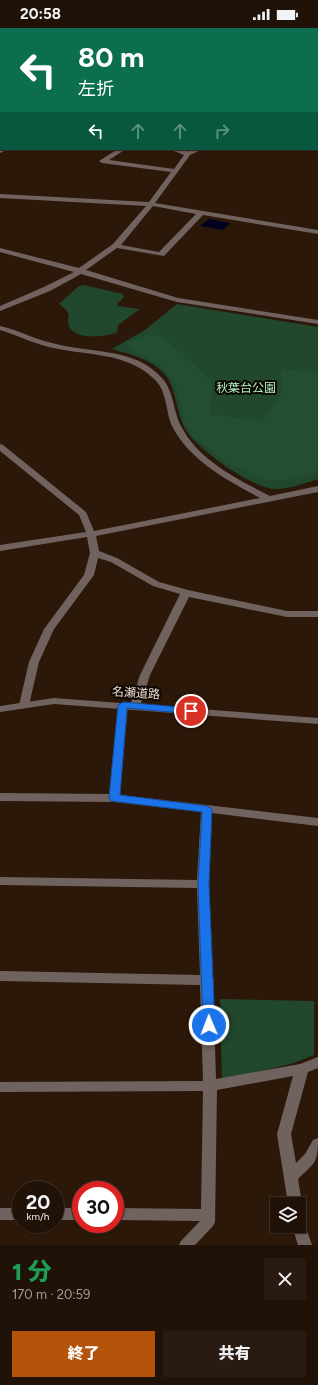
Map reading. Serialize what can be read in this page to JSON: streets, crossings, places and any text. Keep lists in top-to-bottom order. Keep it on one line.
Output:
{"streets":{"street":["名瀬道路"]},"parks":["秋葉台公園"],"page":{"status":"20:58","turn":["80 m","左折"],"speed":"20 km/h","limit":"30","heading":["1 分","170 m · 20:59"],"buttons":["終了","共有"]}}
